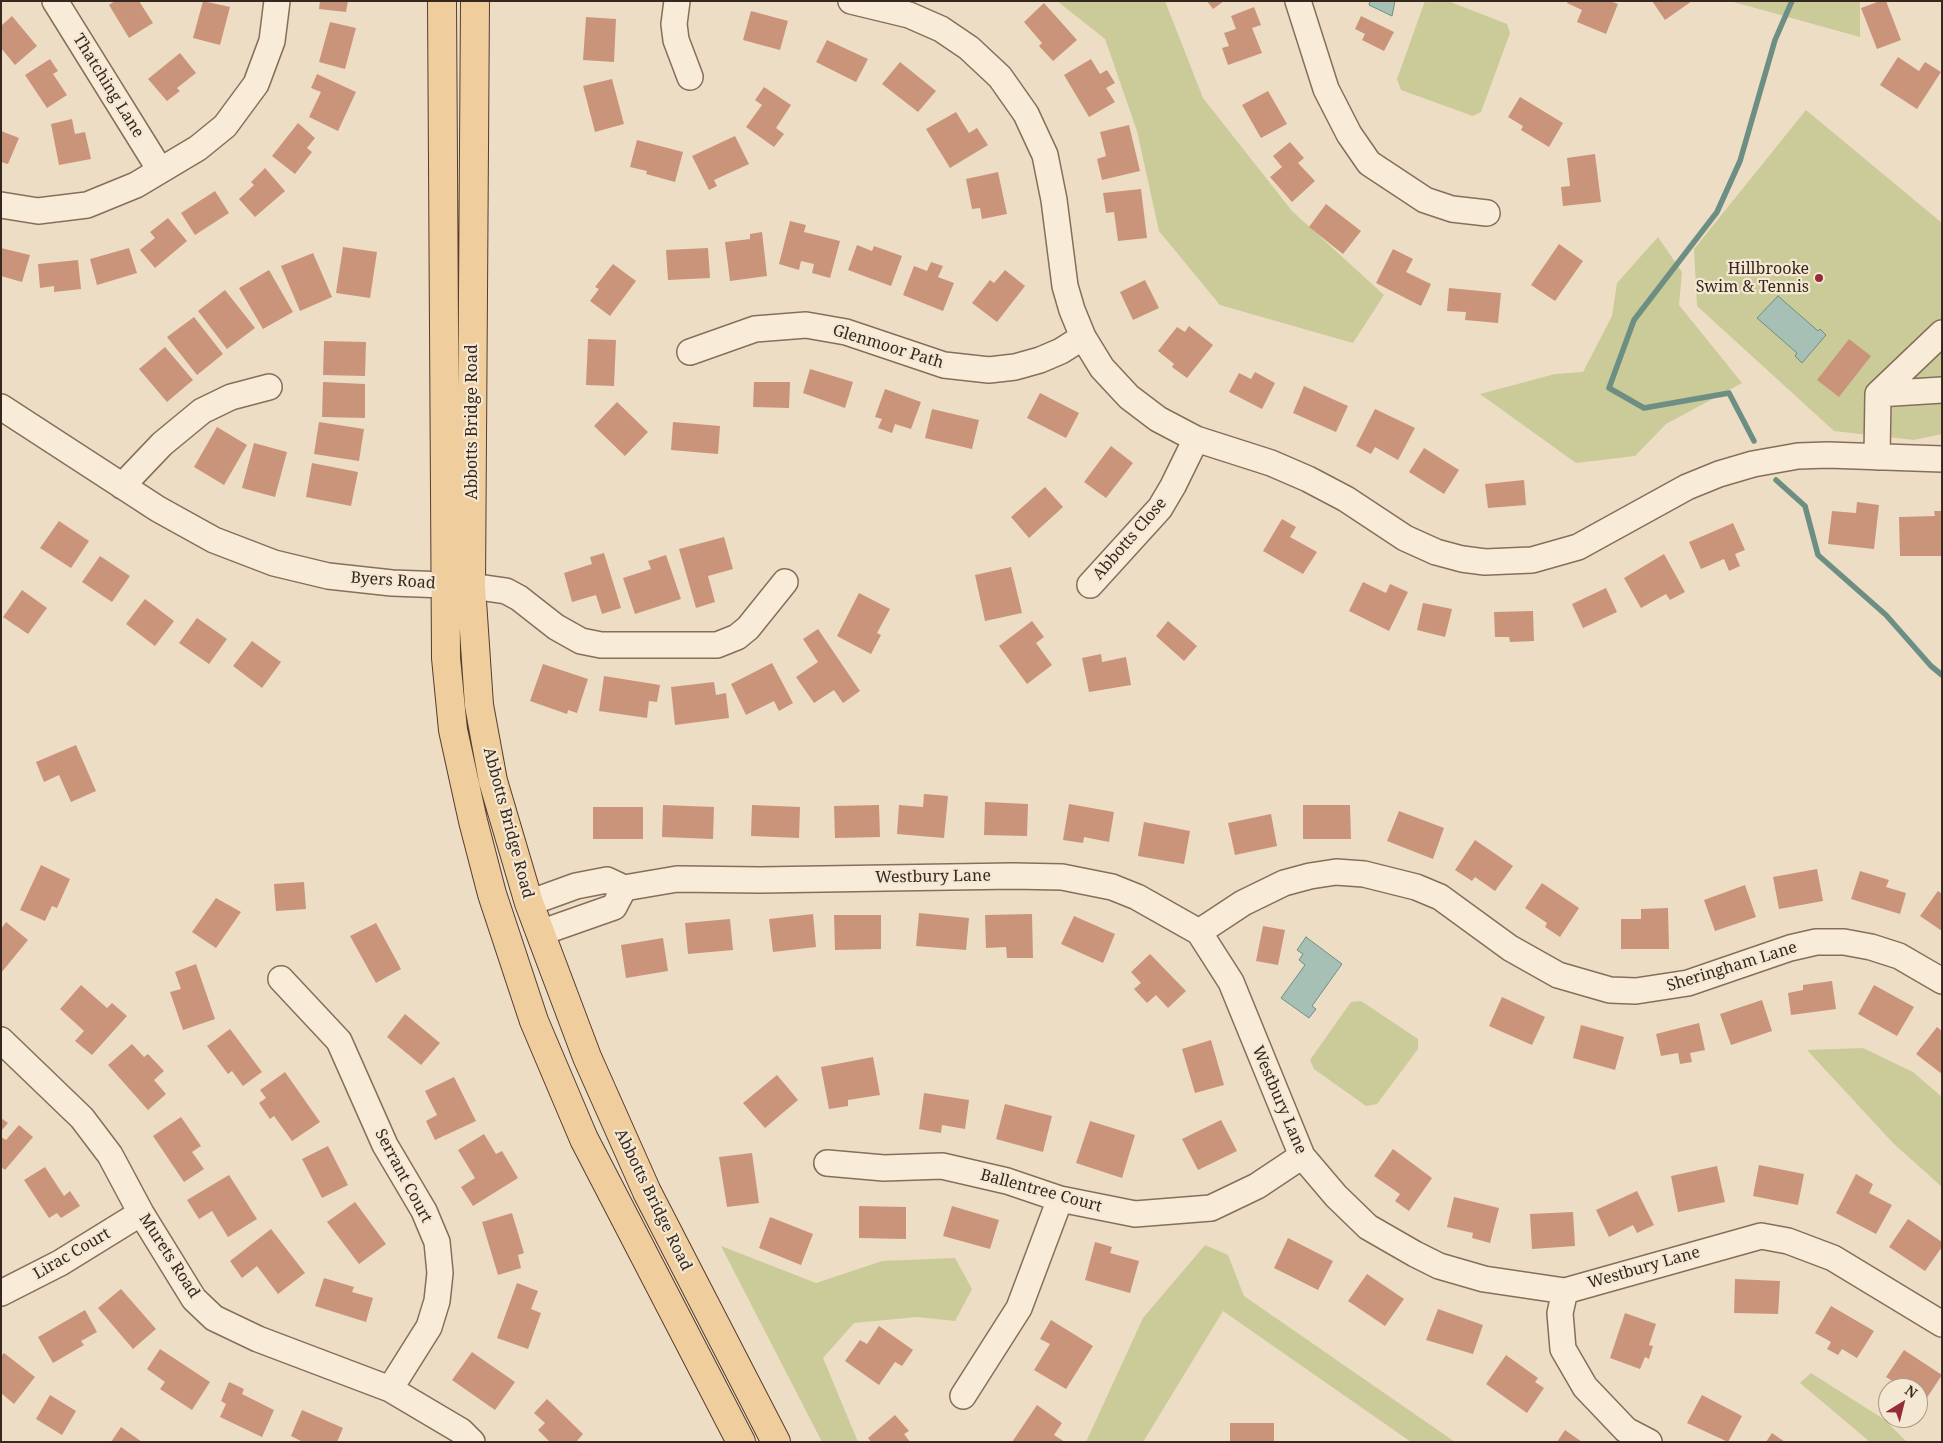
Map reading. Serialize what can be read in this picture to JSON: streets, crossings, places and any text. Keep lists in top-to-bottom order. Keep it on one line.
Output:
{"streets":{"main road":["Abbotts Bridge Road"],"street":["Thatching Lane","Glenmoor Path","Abbotts Close","Byers Road","Westbury Lane","Sheringham Lane","Serrant Court","Ballentree Court","Lirac Court","Murets Road"]},"crossings":[["Abbotts Bridge Road","Byers Road"],["Abbotts Bridge Road","Westbury Lane"],["Westbury Lane","Sheringham Lane"],["Westbury Lane","Ballentree Court"],["Serrant Court","Murets Road"],["Lirac Court","Murets Road"]],"places":["Hillbrooke Swim & Tennis"],"north":"top right"}
